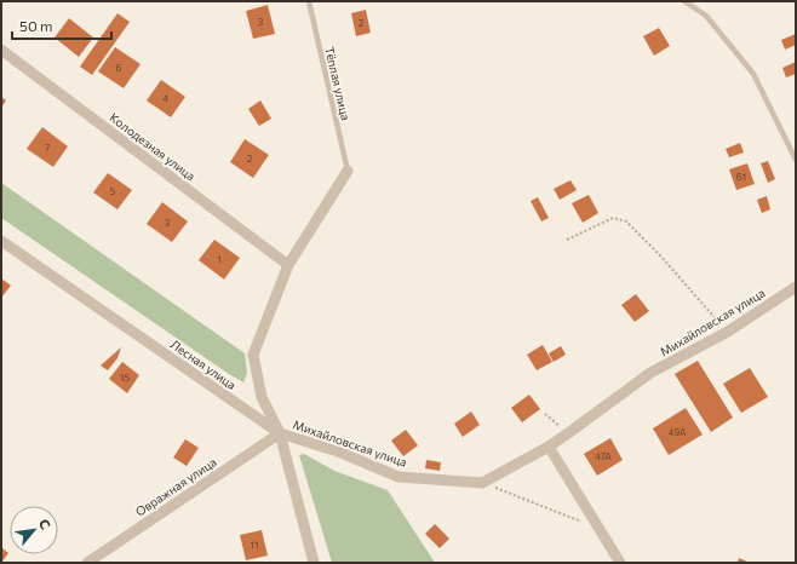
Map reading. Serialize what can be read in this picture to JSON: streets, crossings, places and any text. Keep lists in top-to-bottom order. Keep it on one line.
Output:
{"streets":{"street":["Колодезная улица","Михайловская улица","Лесная улица","Овражная улица"],"lane":["Тёплая улица"]},"crossings":[["Тёплая улица","Михайловская улица"],["Колодезная улица","Михайловская улица"],["Михайловская улица","Лесная улица"],["Михайловская улица","Овражная улица"],["Лесная улица","Овражная улица"]],"house_numbers":["3","2","6","4","7","2","61","5","3","1","15","49А","47А","11"],"scale_bar":"50 m","north":"top right"}
